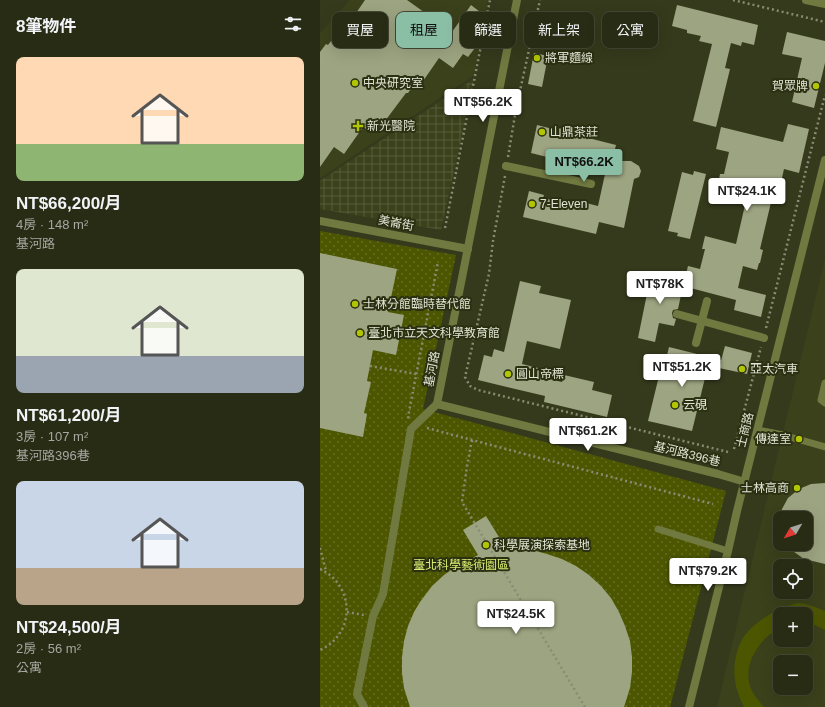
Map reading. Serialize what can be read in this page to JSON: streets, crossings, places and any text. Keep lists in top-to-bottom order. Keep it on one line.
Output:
{"streets":{"street":["美崙街","基河路","士商路","基河路396巷"]},"crossings":[["美崙街","基河路"],["基河路","基河路396巷"],["士商路","基河路396巷"]],"parks":["臺北科學藝術園區"],"places":{"other":["將軍麵線","中央研究室","賀眾牌","山鼎茶莊","7-Eleven","士林分館臨時替代館","臺北市立天文科學教育館","亞太汽車","圓山帝標","云硯","傳達室","士林高商","科學展演探索基地"],"health":["新光醫院"]},"north":"bottom left","page":{"heading":"8筆物件","chip":["買屋","租屋","篩選","新上架","公寓"],"list":[{"name":"NT$66,200/月","note":"4房 · 148 m² · 基河路"},{"name":"NT$61,200/月","note":"3房 · 107 m² · 基河路396巷"},{"name":"NT$24,500/月","note":"2房 · 56 m² · 公寓"}],"price":["NT$56.2K","NT$66.2K","NT$24.1K","NT$78K","NT$51.2K","NT$61.2K","NT$79.2K","NT$24.5K"],"map_buttons":["+","−"]}}
